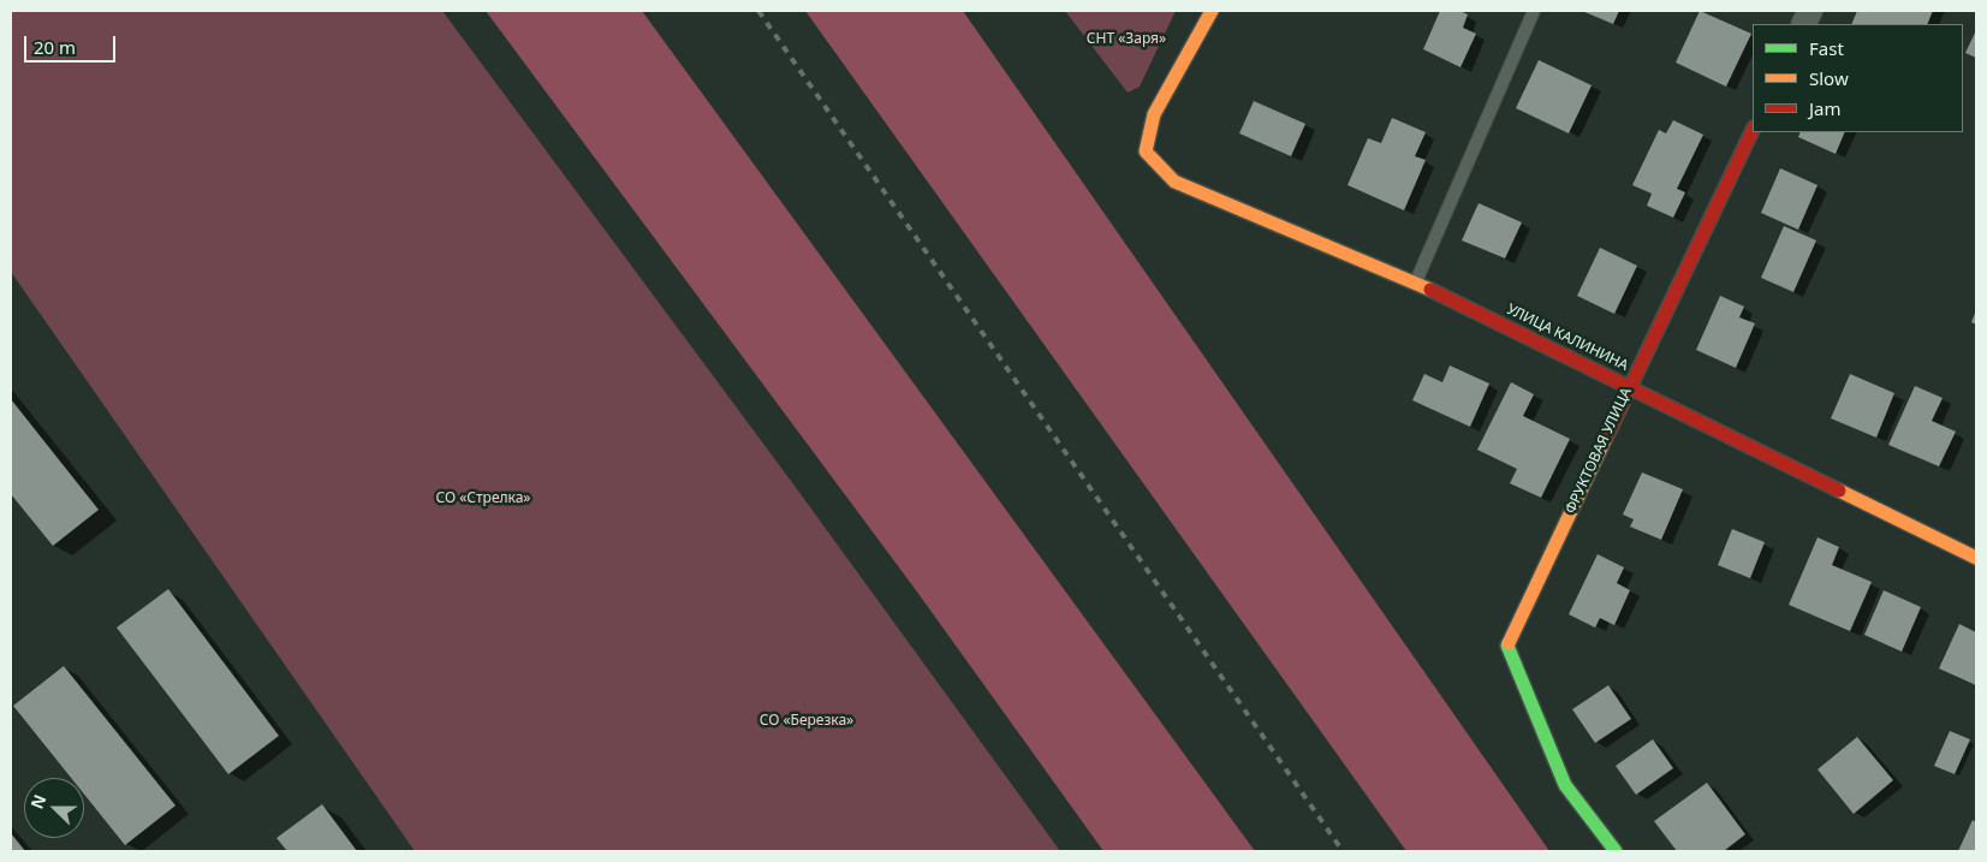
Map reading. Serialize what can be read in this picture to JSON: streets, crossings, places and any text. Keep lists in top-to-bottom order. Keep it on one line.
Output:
{"streets":{"street":["УЛИЦА КАЛИНИНА","ФРУКТОВАЯ УЛИЦА"]},"crossings":[["УЛИЦА КАЛИНИНА","ФРУКТОВАЯ УЛИЦА"]],"parks":["СНТ «Заря»","СО «Стрелка»","СО «Березка»"],"legend":["Fast","Slow","Jam"],"scale_bar":"20 m","north":"left"}
